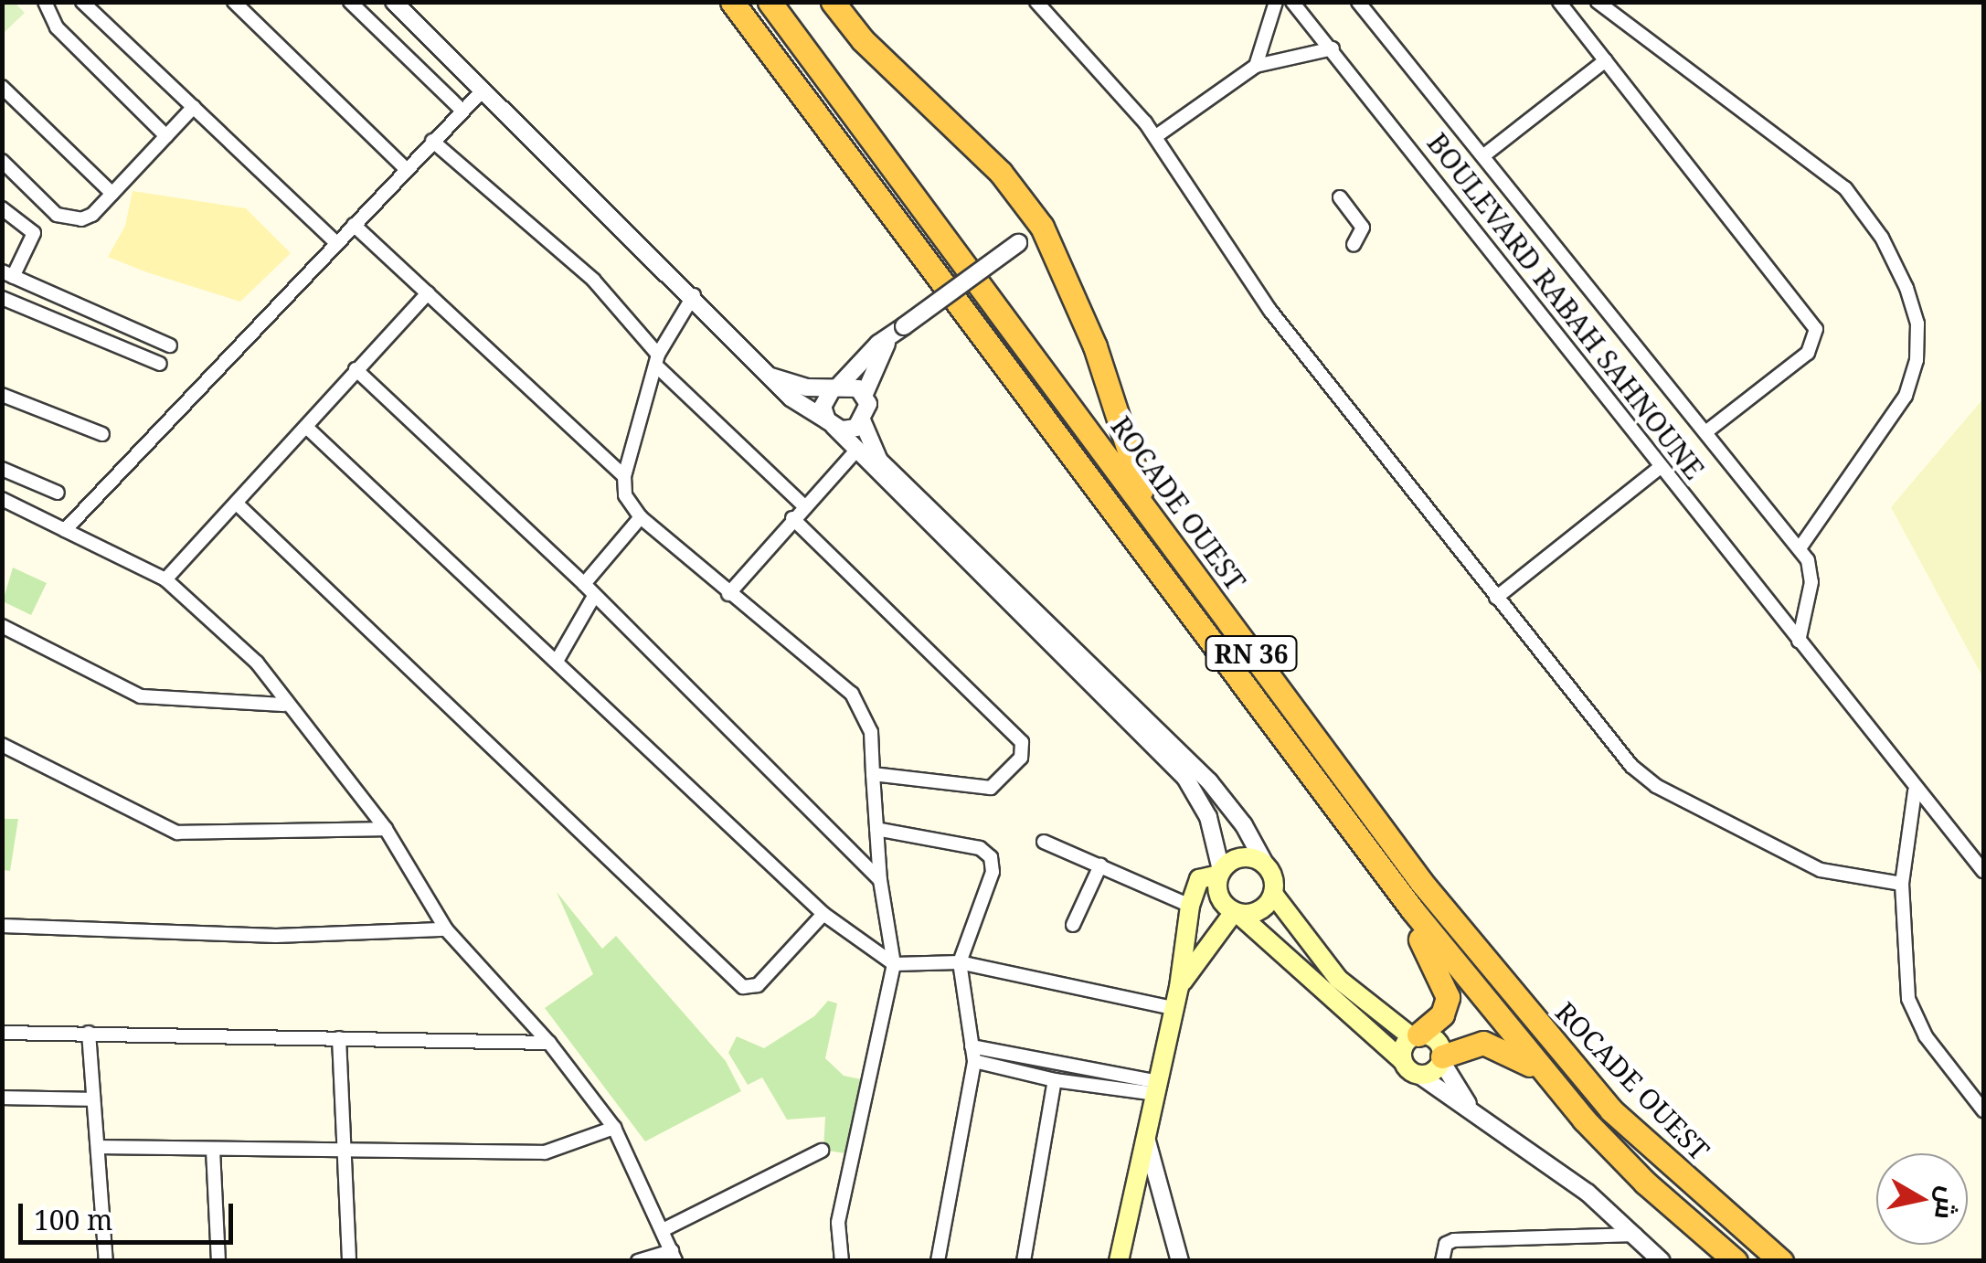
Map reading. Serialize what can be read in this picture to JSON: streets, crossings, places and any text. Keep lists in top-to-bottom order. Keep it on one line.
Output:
{"streets":{"highway":["ROCADE OUEST","RN 36"],"street":["BOULEVARD RABAH SAHNOUNE"]},"scale_bar":"100 m","north":"right"}
